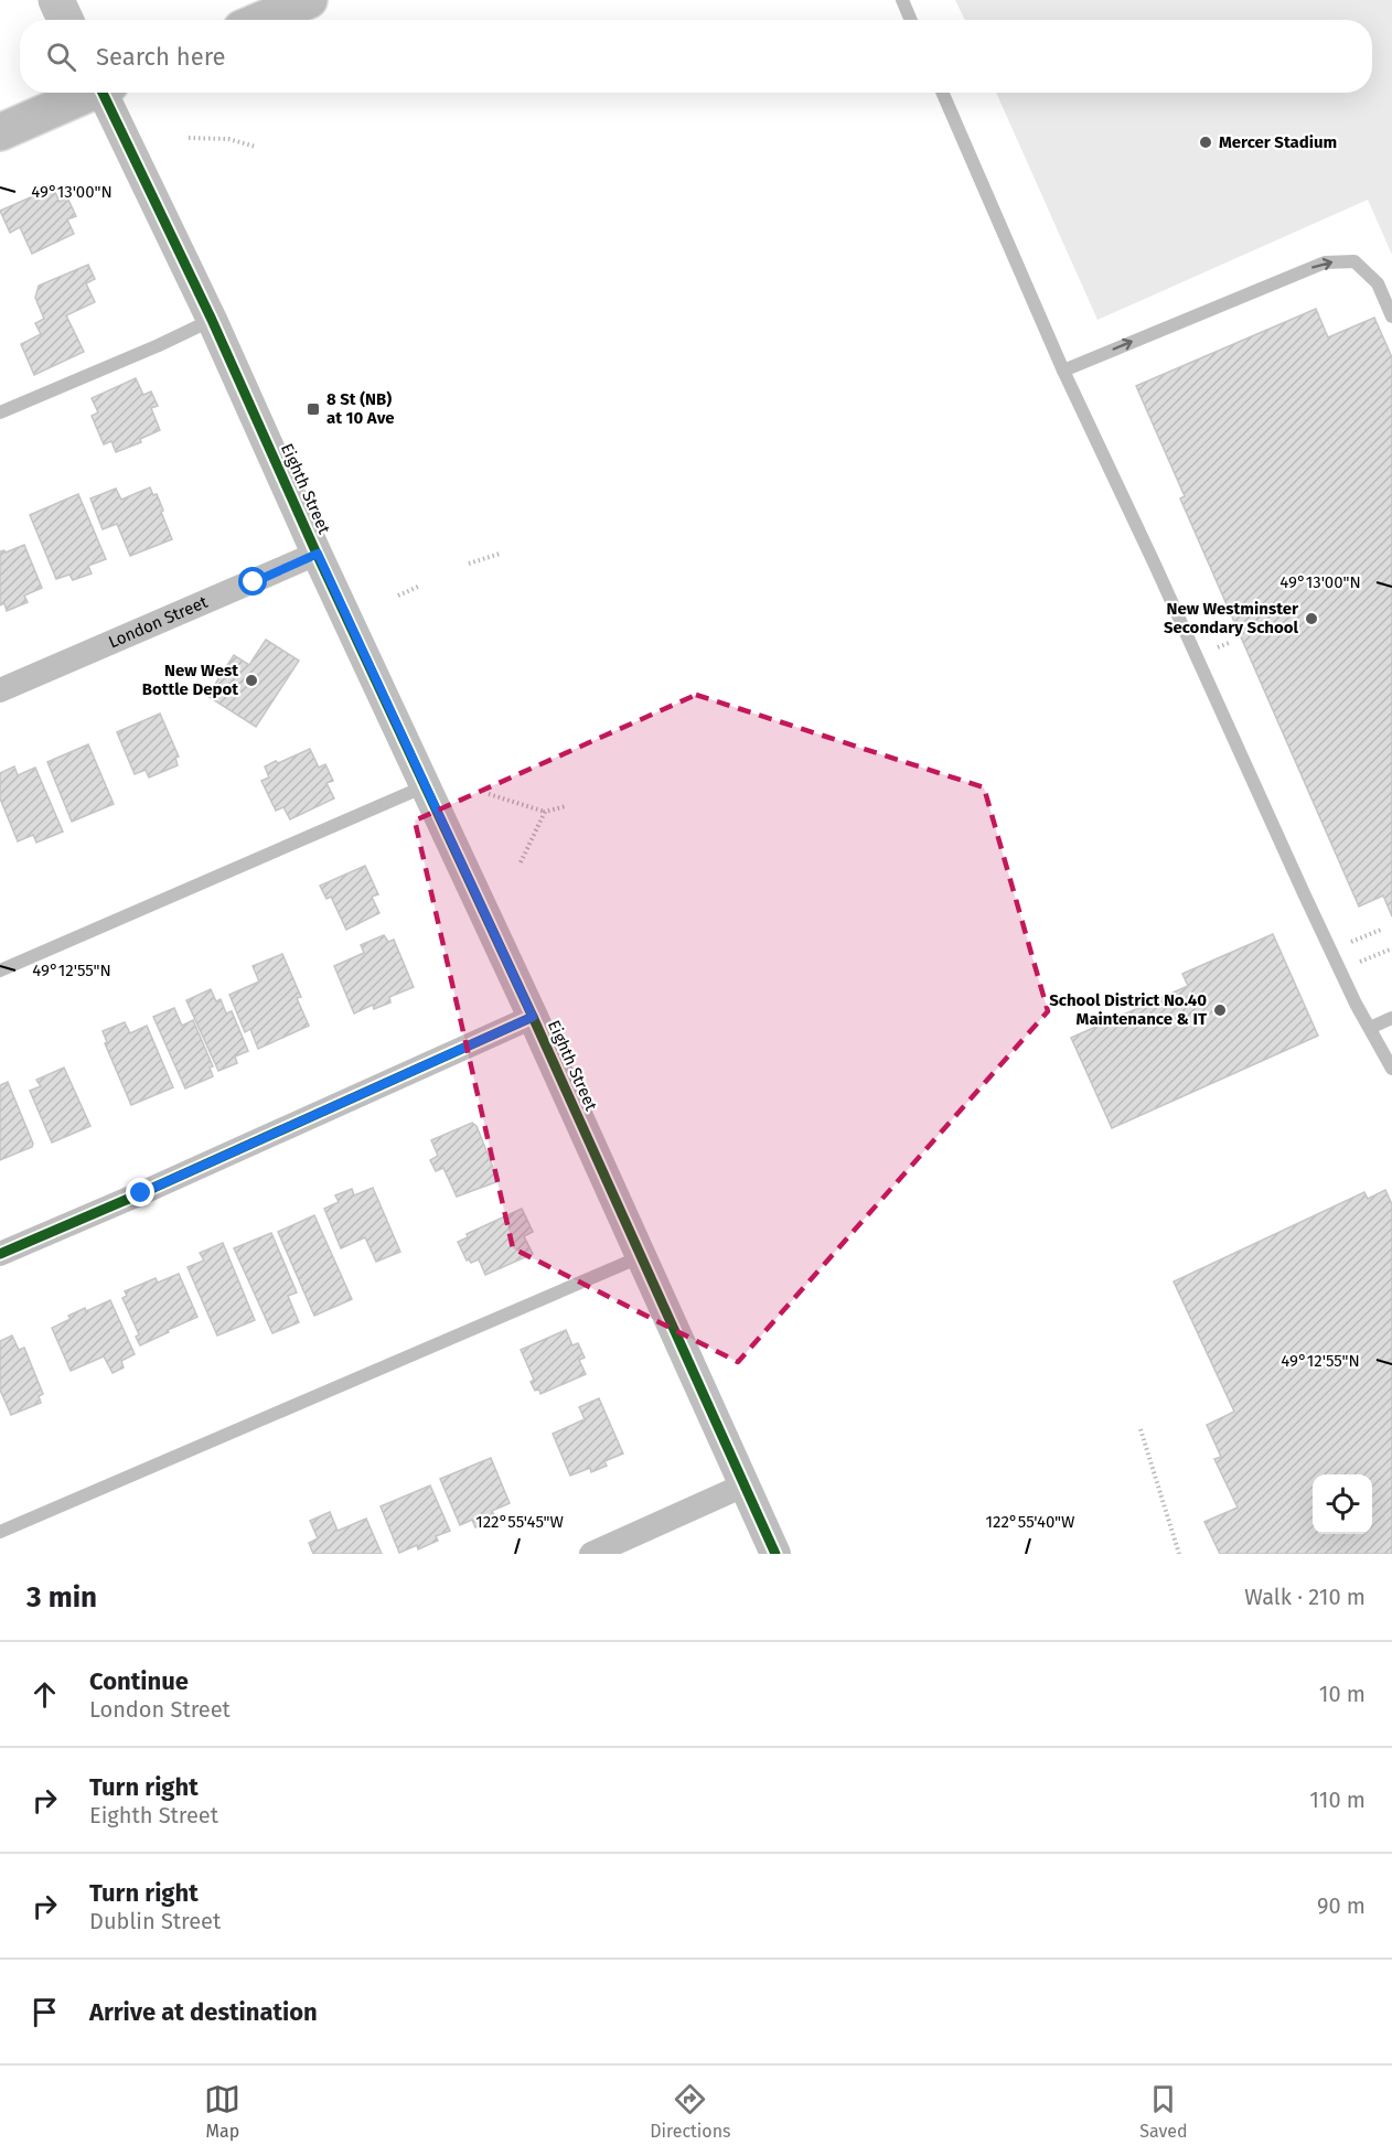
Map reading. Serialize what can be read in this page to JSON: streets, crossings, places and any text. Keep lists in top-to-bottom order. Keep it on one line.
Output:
{"streets":{"street":["Eighth Street","London Street"]},"crossings":[["Eighth Street","London Street"]],"places":{"other":["Mercer Stadium","New Westminster Secondary School","New West Bottle Depot","School District No.40 Maintenance & IT"],"transit":["8 St (NB) at 10 Ave"]},"page":{"search":"Search here","heading":["3 min","Walk · 210 m"],"list":[["Continue","London Street","10 m"],["Turn right","Eighth Street","110 m"],["Turn right","Dublin Street","90 m"],"Arrive at destination"],"nav":["Map","Directions","Saved"]},"coordinates":["49°13'00\"N","49°12'55\"N","122°55'45\"W","122°55'40\"W"]}
